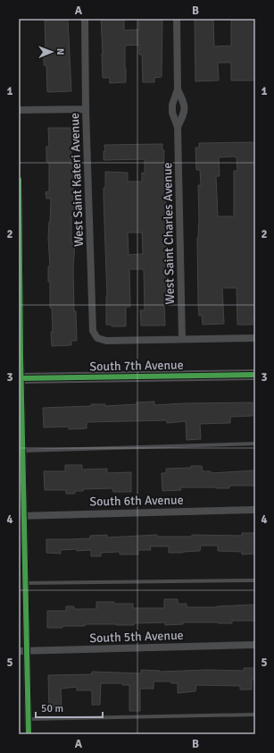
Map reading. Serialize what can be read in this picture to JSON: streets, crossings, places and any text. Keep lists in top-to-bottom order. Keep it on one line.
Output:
{"streets":{"main road":["South 7th Avenue"],"street":["West Saint Kateri Avenue","West Saint Charles Avenue","South 6th Avenue","South 5th Avenue"]},"crossings":[["West Saint Kateri Avenue","West Saint Charles Avenue"]],"scale_bar":"50 m","north":"right","grid":{"columns":["A","B"],"rows":["1","2","3","4","5"]}}
